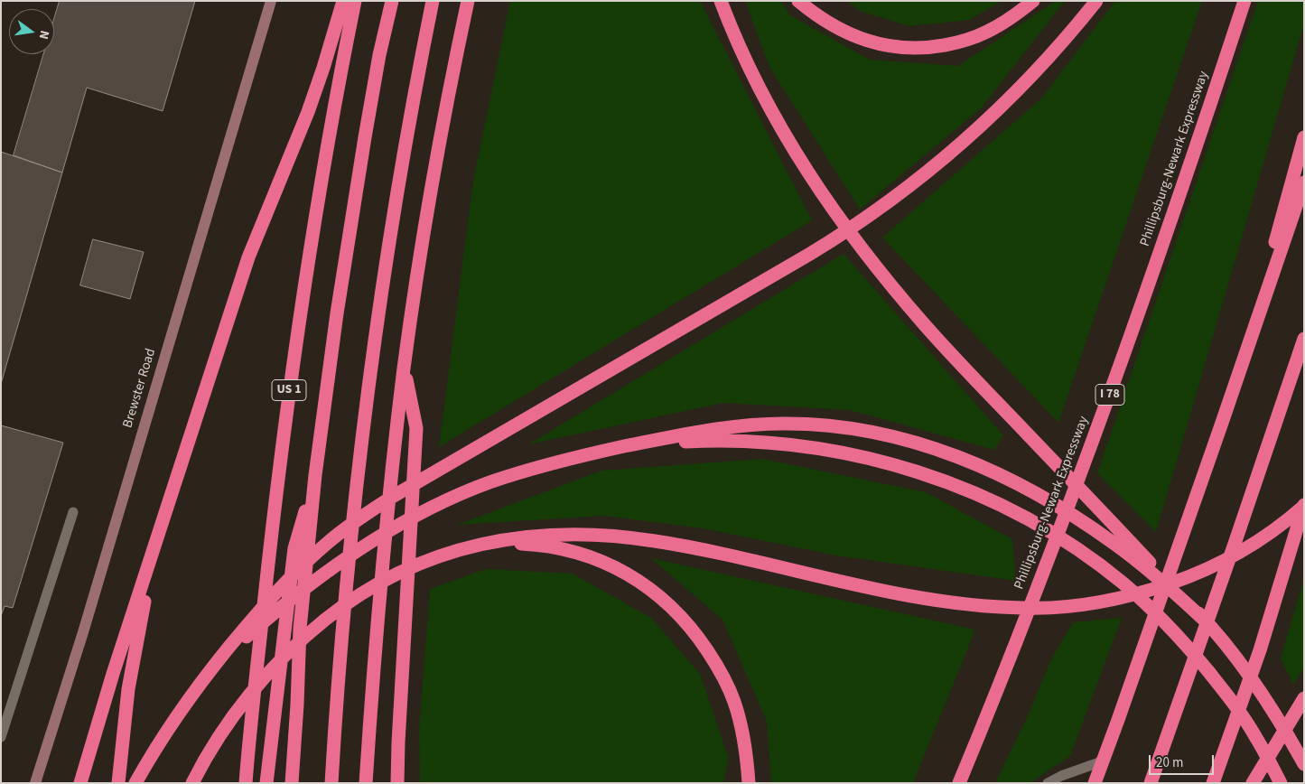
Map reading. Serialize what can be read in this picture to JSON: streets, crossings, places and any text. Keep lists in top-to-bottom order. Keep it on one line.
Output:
{"streets":{"highway":["Phillipsburg-Newark Expressway","US 1","I 78"],"street":["Brewster Road"]},"scale_bar":"20 m","north":"right"}
